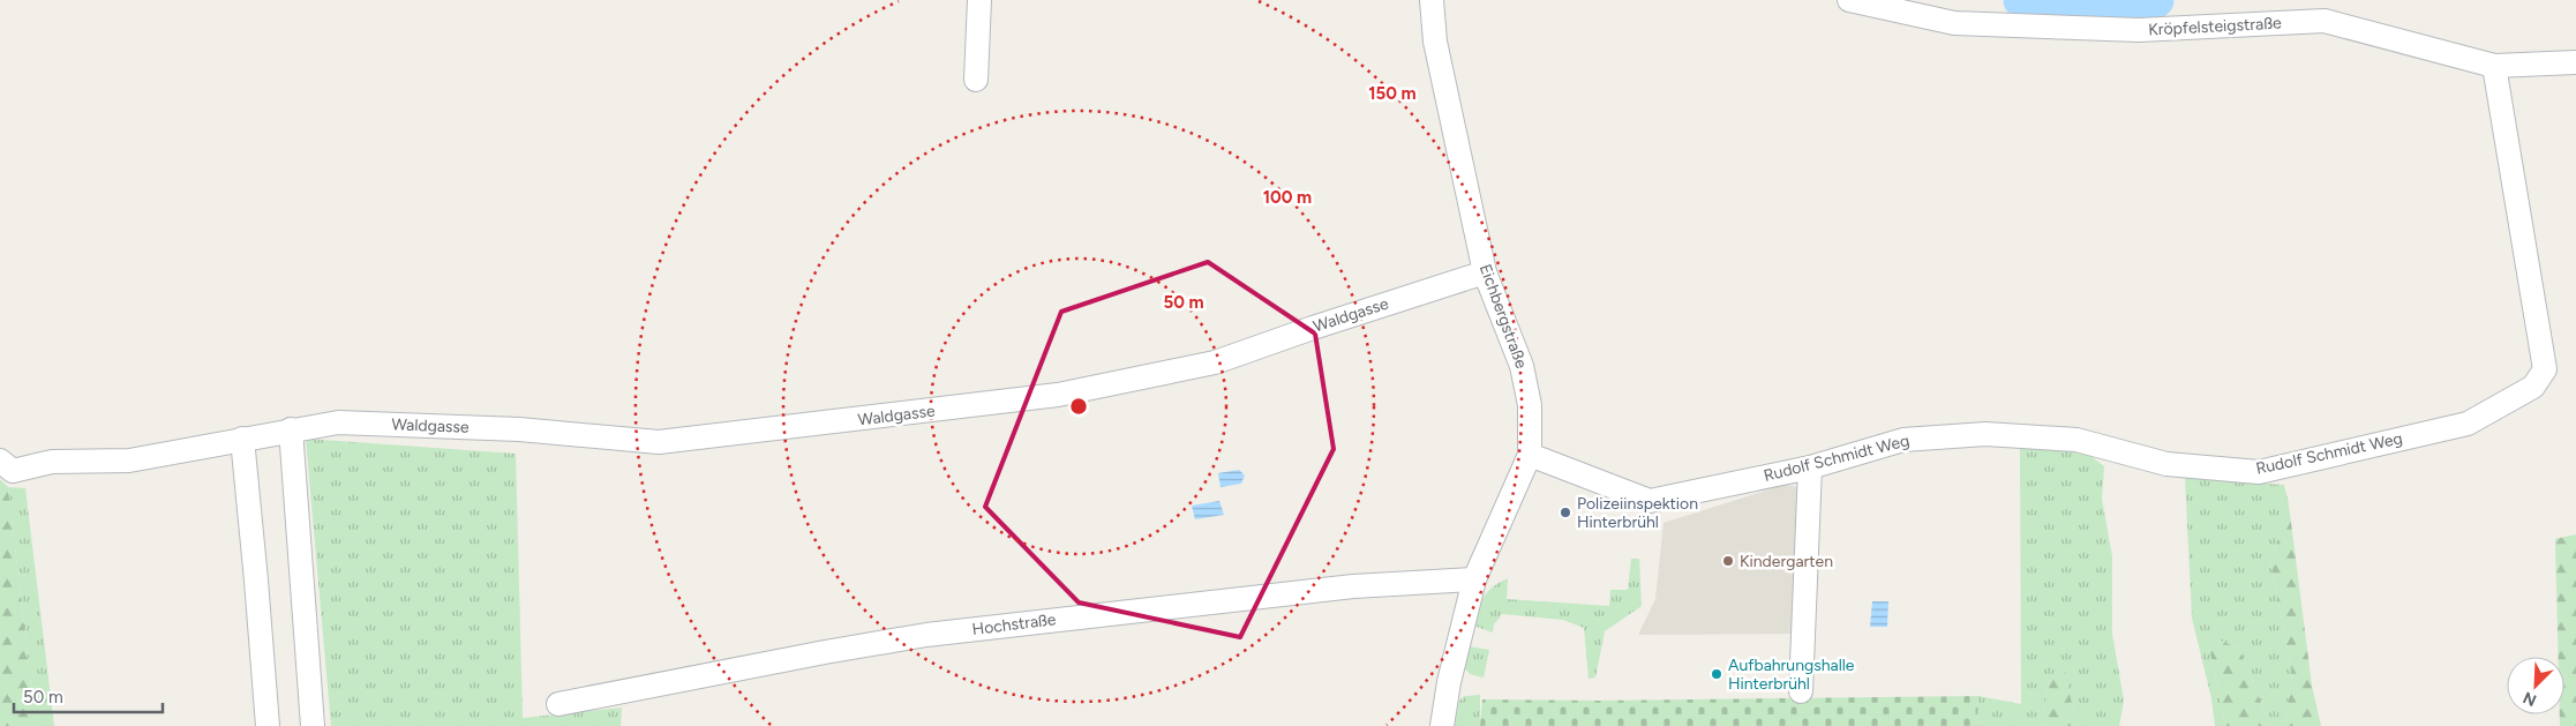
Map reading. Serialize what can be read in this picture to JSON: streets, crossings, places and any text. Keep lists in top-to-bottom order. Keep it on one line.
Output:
{"streets":{"street":["Kröpfelsteigstraße","Waldgasse","Eichbergstraße","Rudolf Schmidt Weg","Hochstraße"]},"crossings":[["Kröpfelsteigstraße","Rudolf Schmidt Weg"],["Waldgasse","Eichbergstraße"],["Eichbergstraße","Rudolf Schmidt Weg"],["Eichbergstraße","Hochstraße"]],"places":["Polizeiinspektion Hinterbrühl","Kindergarten","Aufbahrungshalle Hinterbrühl"],"scale_bar":"50 m","north":"bottom left","rings":["150 m","100 m","50 m"]}
